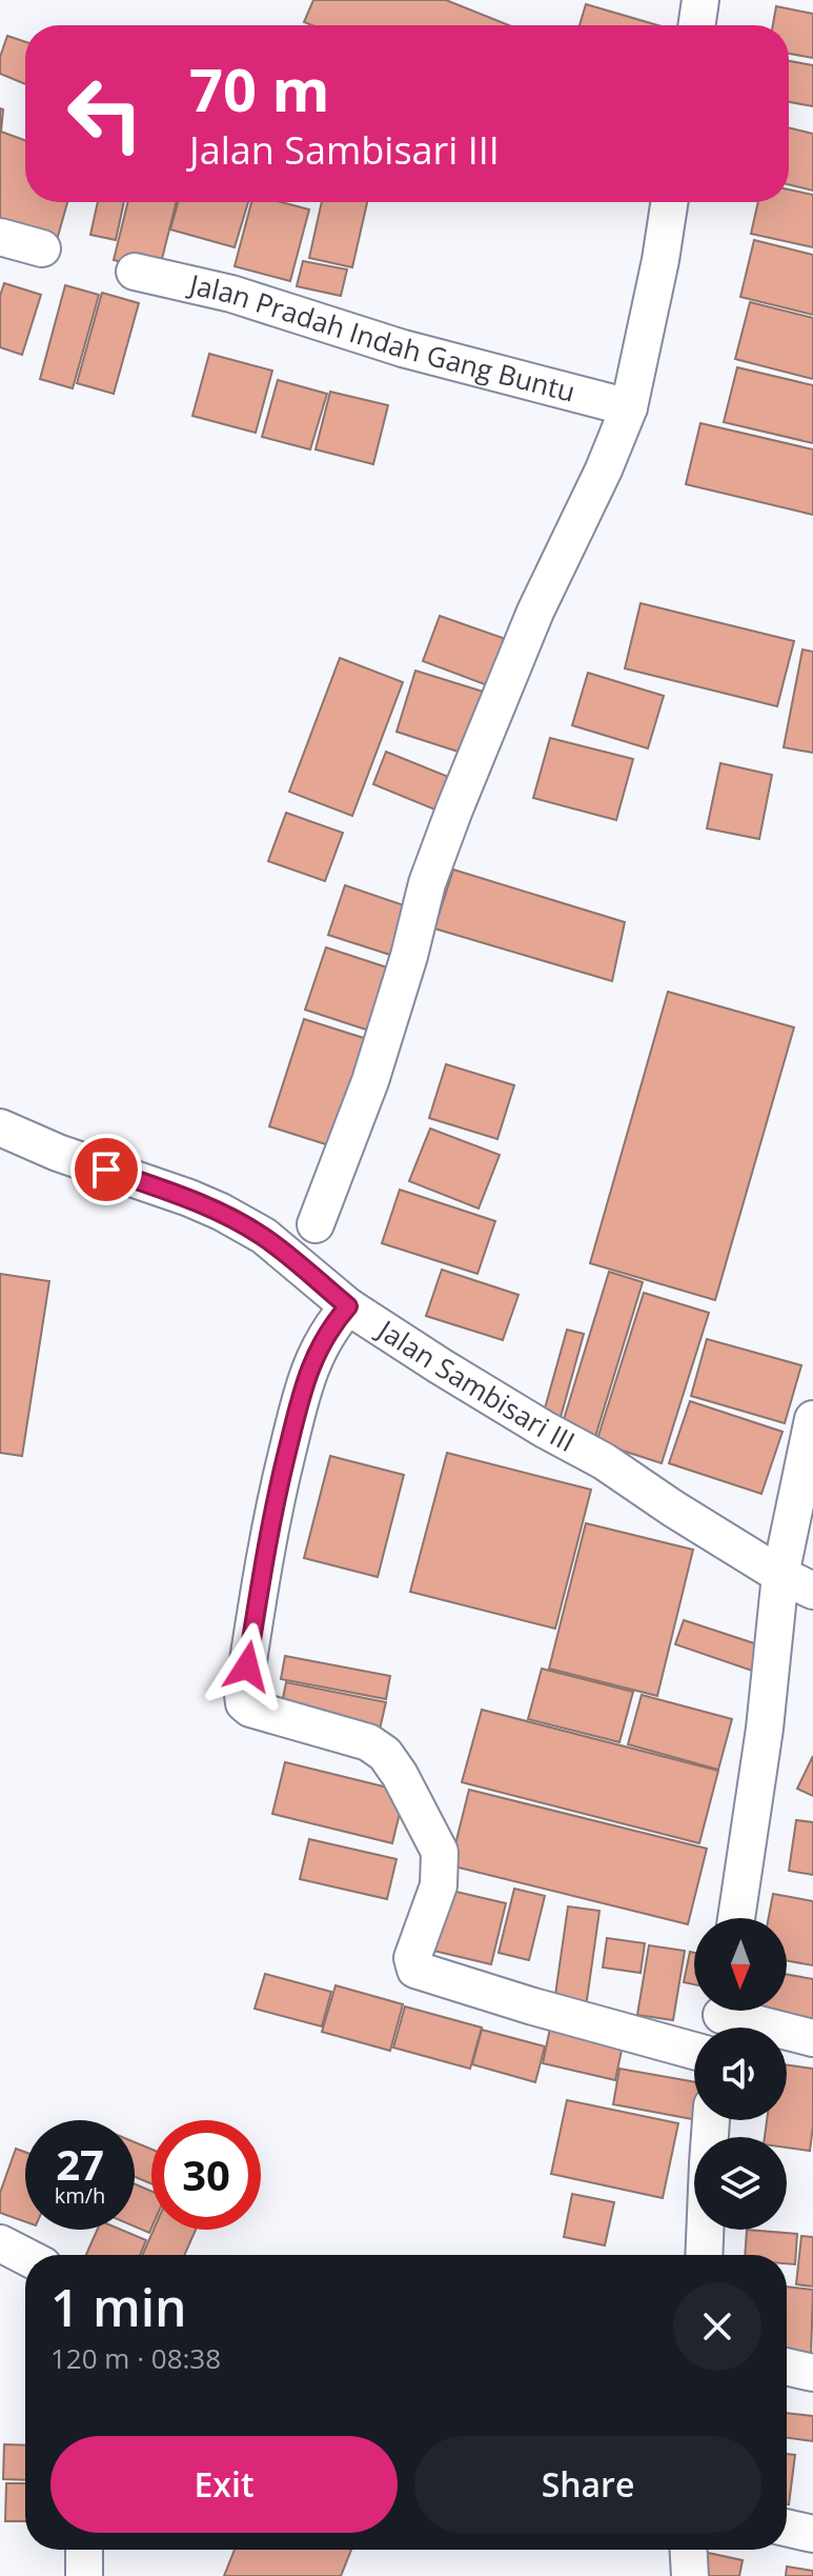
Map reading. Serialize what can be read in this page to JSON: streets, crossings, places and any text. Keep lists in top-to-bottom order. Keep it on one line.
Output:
{"streets":{"street":["Jalan Pradah Indah Gang Buntu","Jalan Sambisari III"]},"north":"bottom","page":{"turn":["70 m","Jalan Sambisari III"],"speed":"27 km/h","limit":"30","heading":["1 min","120 m · 08:38"],"buttons":["Exit","Share"]}}
